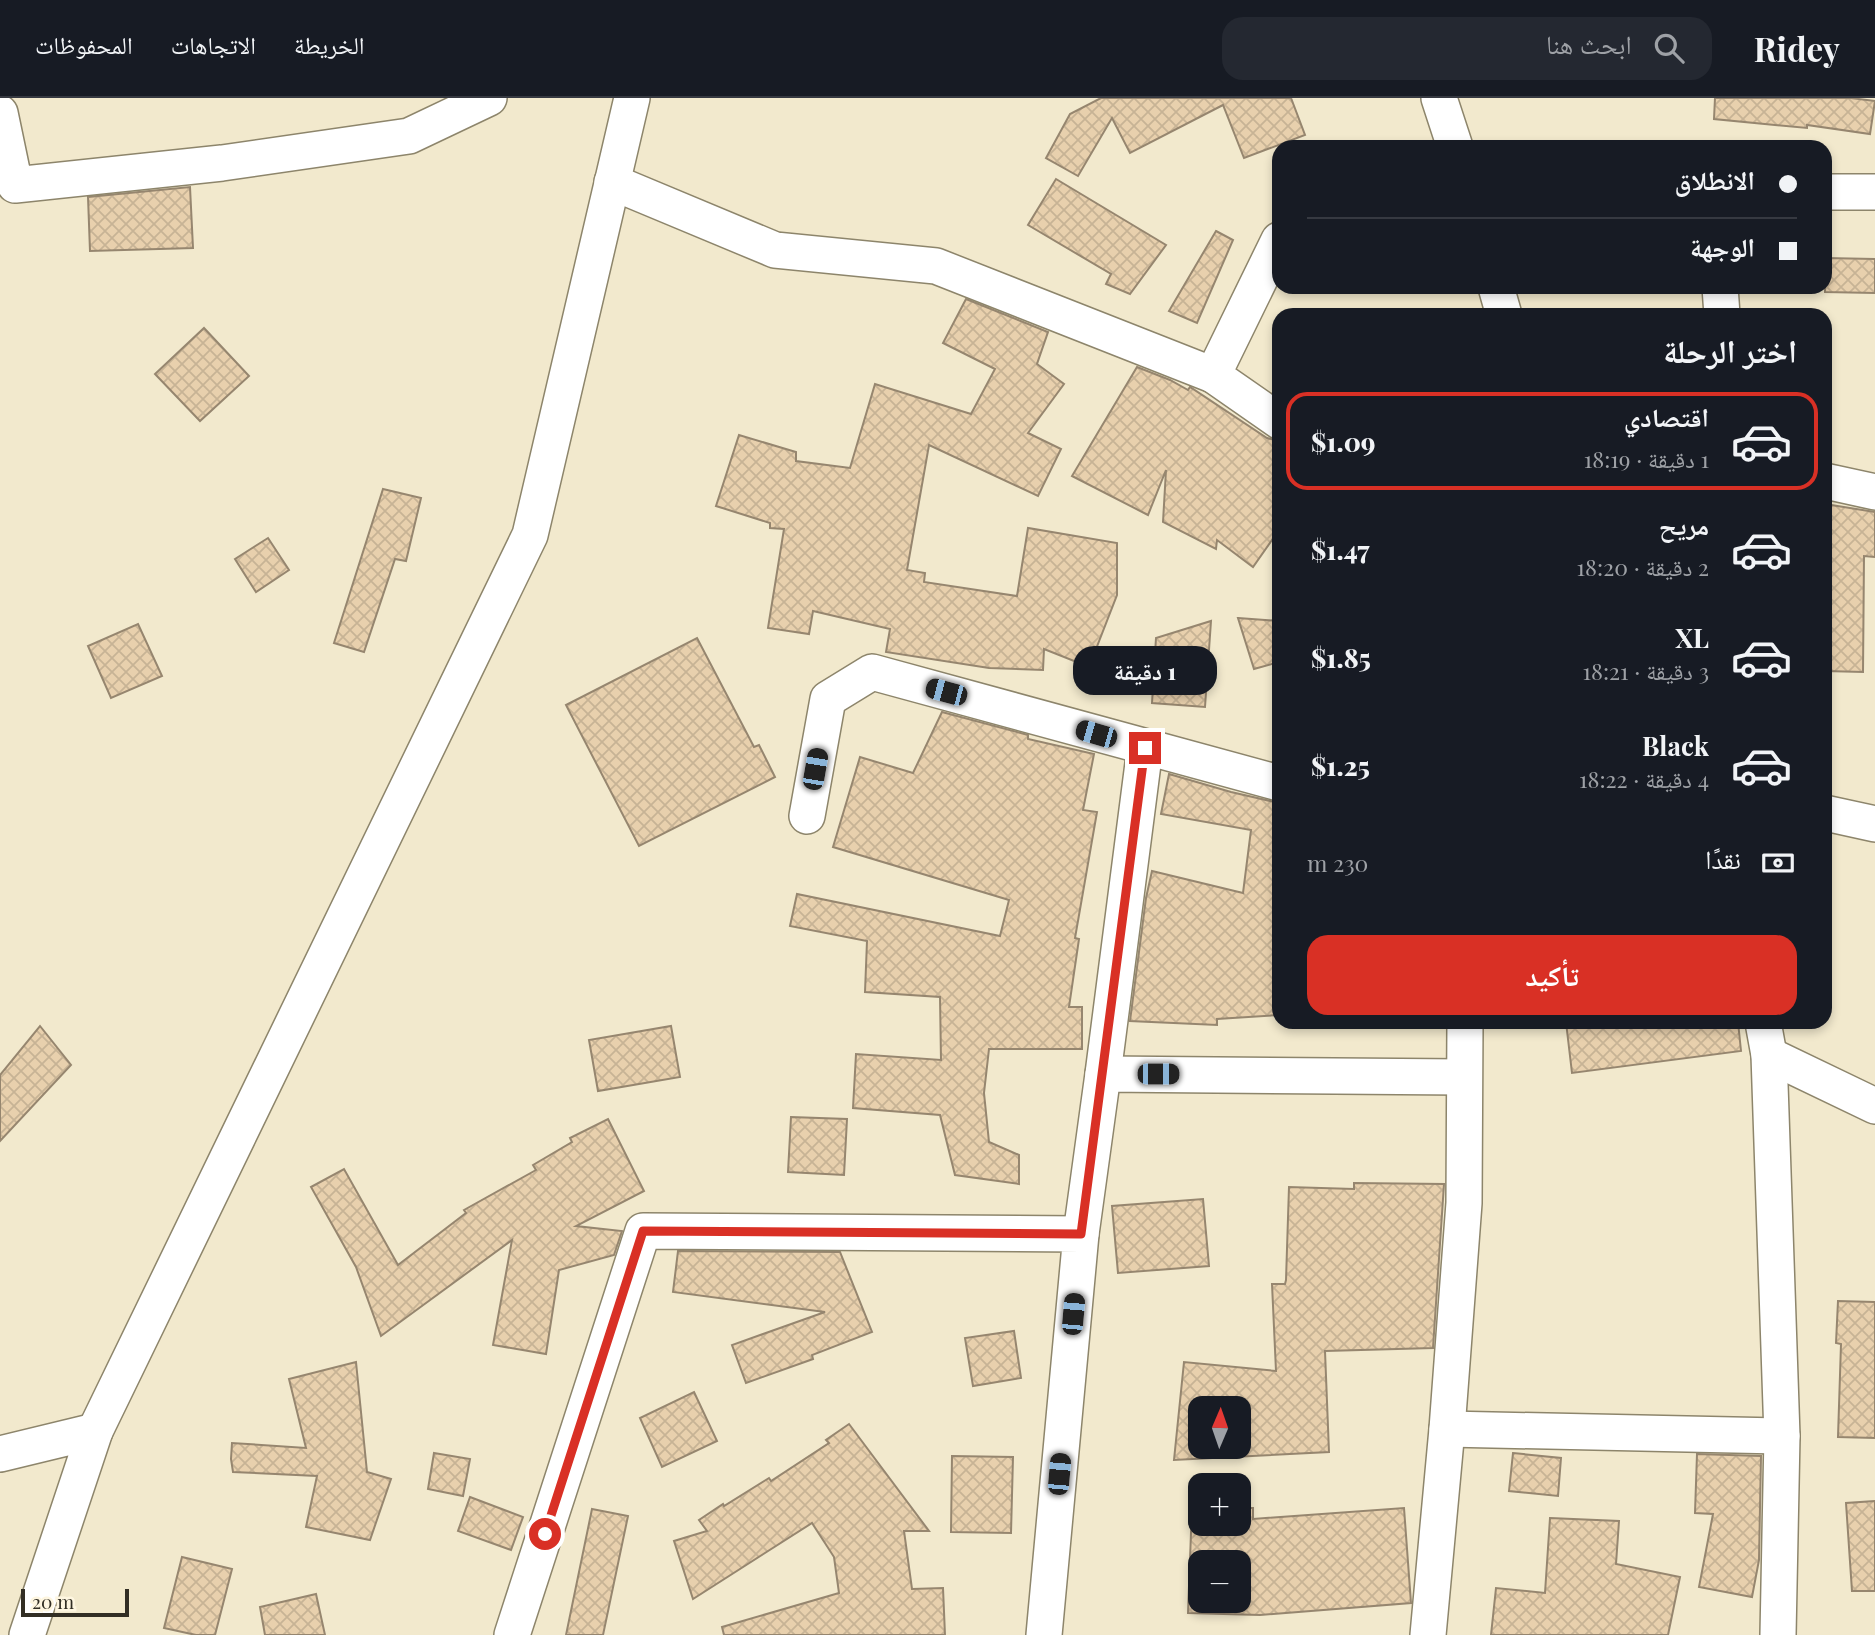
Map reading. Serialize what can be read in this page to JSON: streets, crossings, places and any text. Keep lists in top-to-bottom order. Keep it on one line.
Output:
{"scale_bar":"20 m","north":"top","page":{"header":"Ridey","search":"ابحث هنا","nav":["الخريطة","الاتجاهات","المحفوظات"],"banner":["الانطلاق","الوجهة"],"heading":"اختر الرحلة","list":[{"name":"اقتصادي","note":"1 دقيقة · 18:19","value":"$1.09"},{"name":"مريح","note":"2 دقيقة · 18:20","value":"$1.47"},{"name":"XL","note":"3 دقيقة · 18:21","value":"$1.85"},{"name":"Black","note":"4 دقيقة · 18:22","value":"$1.25"}],"bubble":"1 دقيقة","pay":["نقدًا","230 m"],"buttons":"تأكيد","map_buttons":["+","−"],"scale":"20 m"}}
